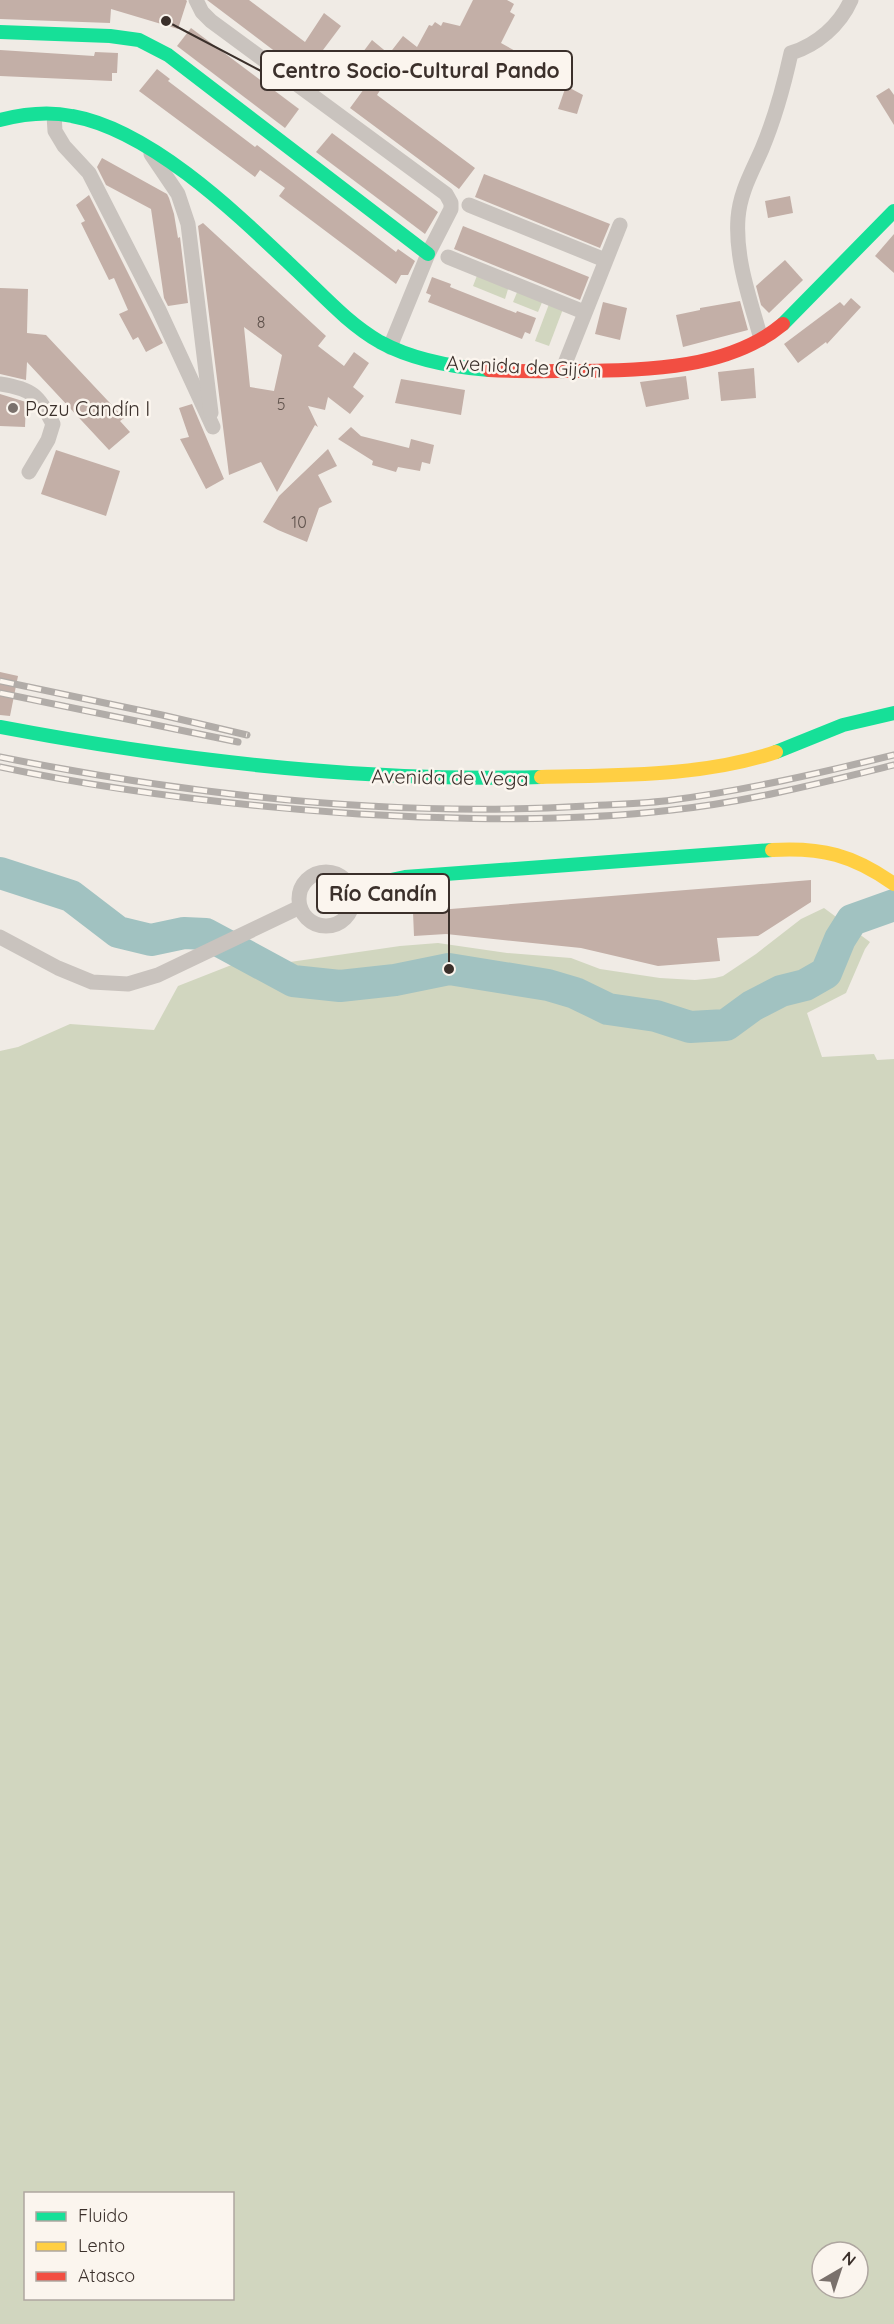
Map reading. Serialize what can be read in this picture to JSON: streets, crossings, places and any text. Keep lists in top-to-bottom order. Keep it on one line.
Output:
{"streets":{"street":["Avenida de Gijón","Avenida de Vega"]},"places":["Centro Socio-Cultural Pando","Pozu Candín I","Río Candín"],"house_numbers":["8","5","10"],"legend":["Fluido","Lento","Atasco"],"north":"top right"}
